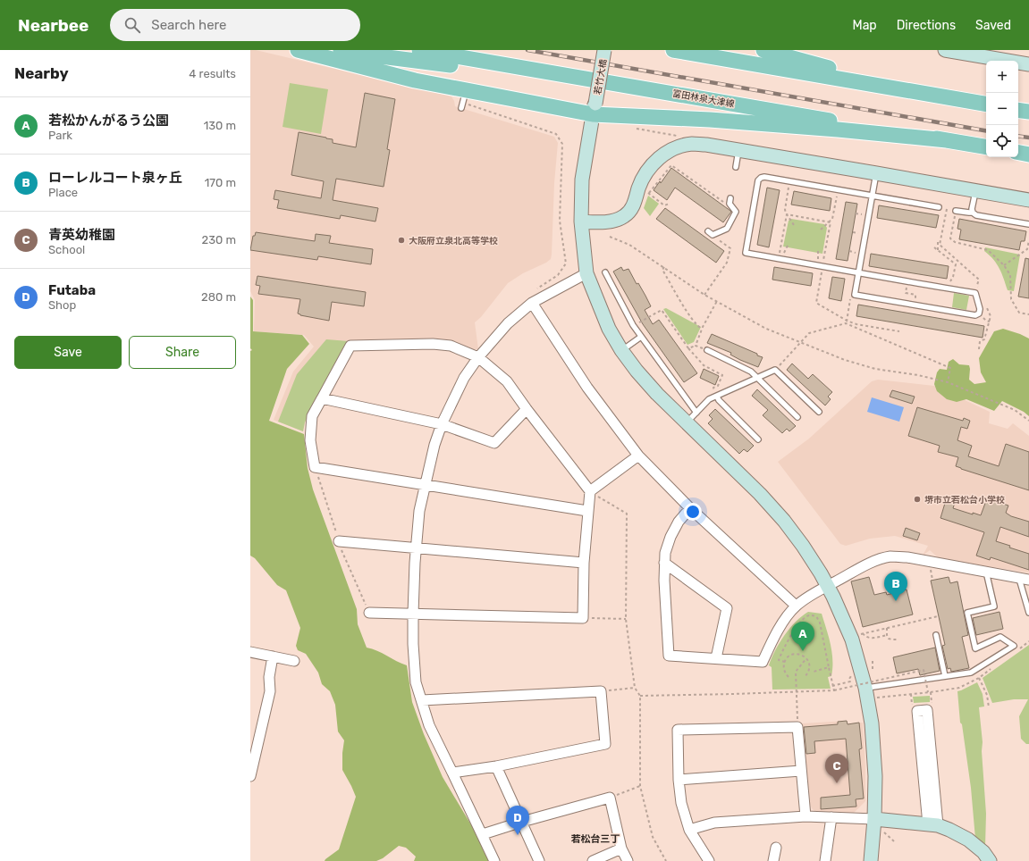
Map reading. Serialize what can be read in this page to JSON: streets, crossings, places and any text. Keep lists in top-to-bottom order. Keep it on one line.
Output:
{"streets":{"main road":["富田林泉大津線"],"street":["若竹大橋"]},"districts":["若松台三丁"],"places":["大阪府立泉北高等学校","堺市立若松台小学校"],"page":{"header":"Nearbee","search":"Search here","nav":["Map","Directions","Saved"],"heading":["Nearby","4 results"],"map_buttons":["+","−"],"list":[{"mark":"A","name":"若松かんがるう公園","note":"Park","value":"130 m"},{"mark":"B","name":"ローレルコート泉ヶ丘","note":"Place","value":"170 m"},{"mark":"C","name":"青英幼稚園","note":"School","value":"230 m"},{"mark":"D","name":"Futaba","note":"Shop","value":"280 m"}],"buttons":["Save","Share"],"pins":["B","A","C","D"]}}
